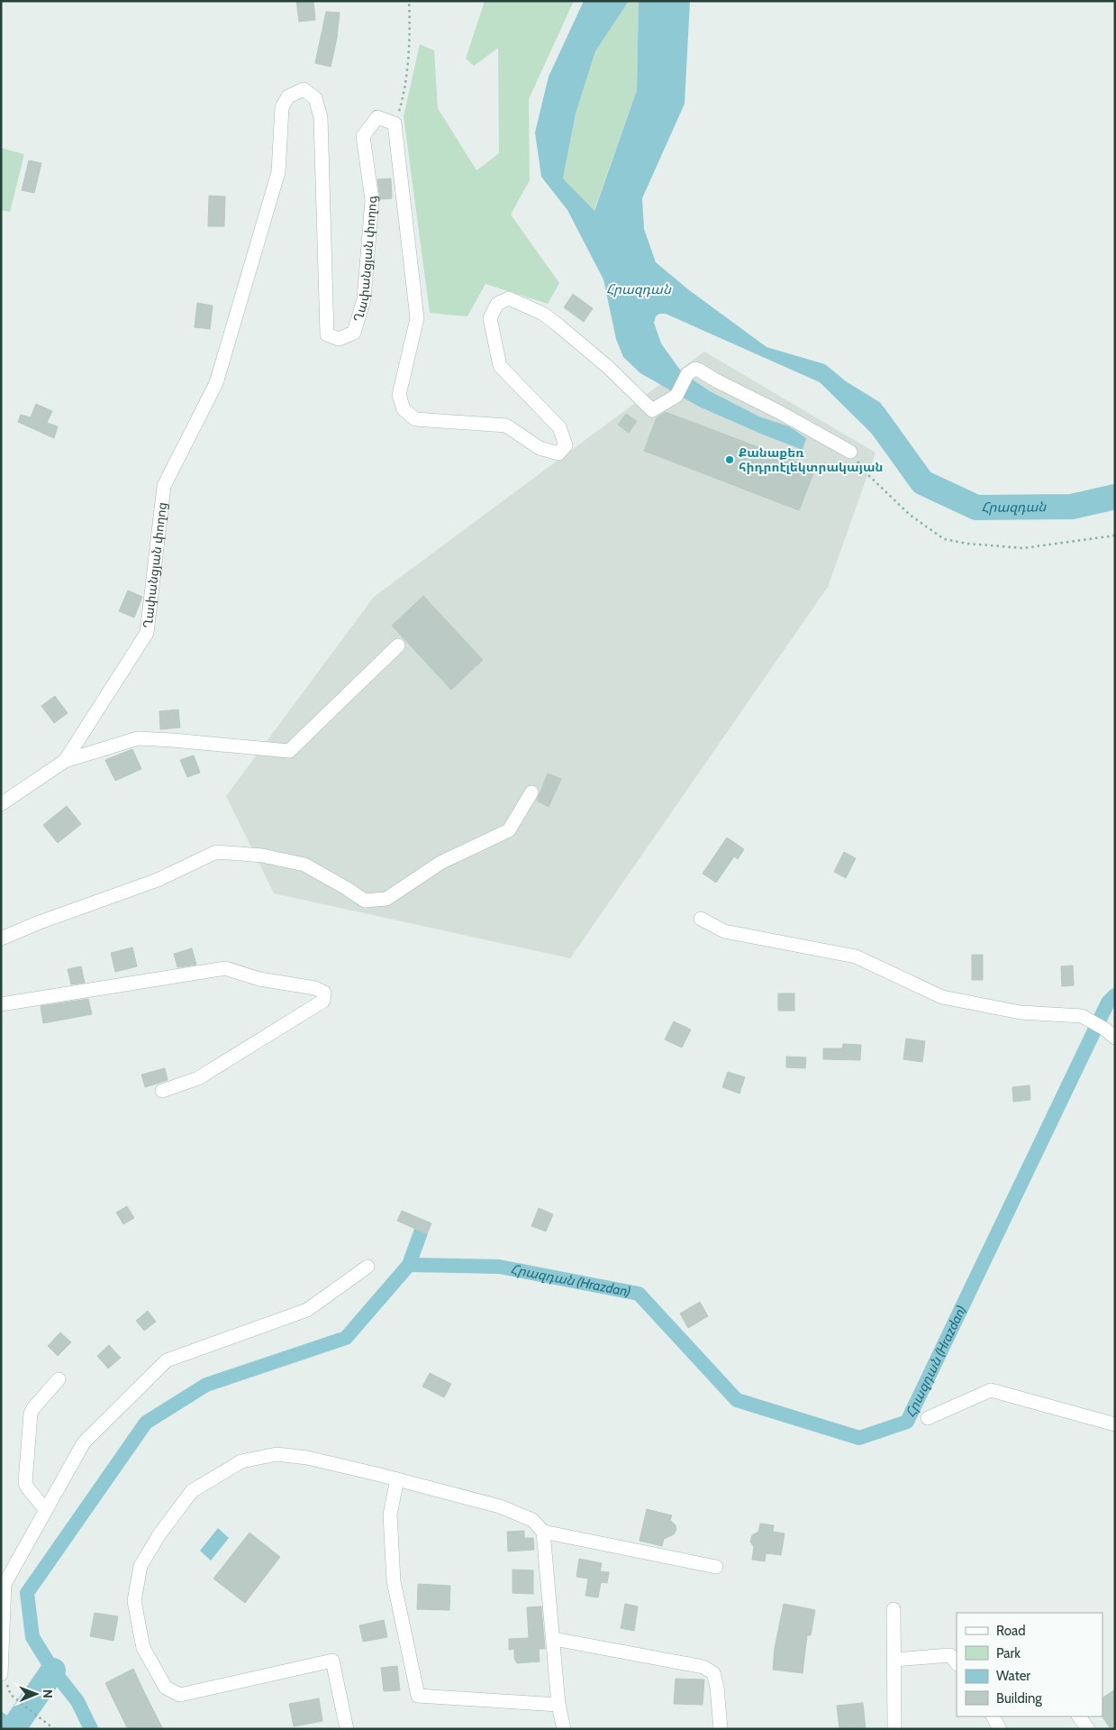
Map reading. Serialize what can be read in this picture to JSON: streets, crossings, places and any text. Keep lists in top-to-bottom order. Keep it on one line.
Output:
{"streets":{"street":["Ղափանցյան փողոց"]},"water":["Հրազդան","Հրազդան (Hrazdan)"],"places":["Քանաքեռ հիդրոէլեկտրակայան"],"legend":["Road","Park","Water","Building"],"north":"right"}
